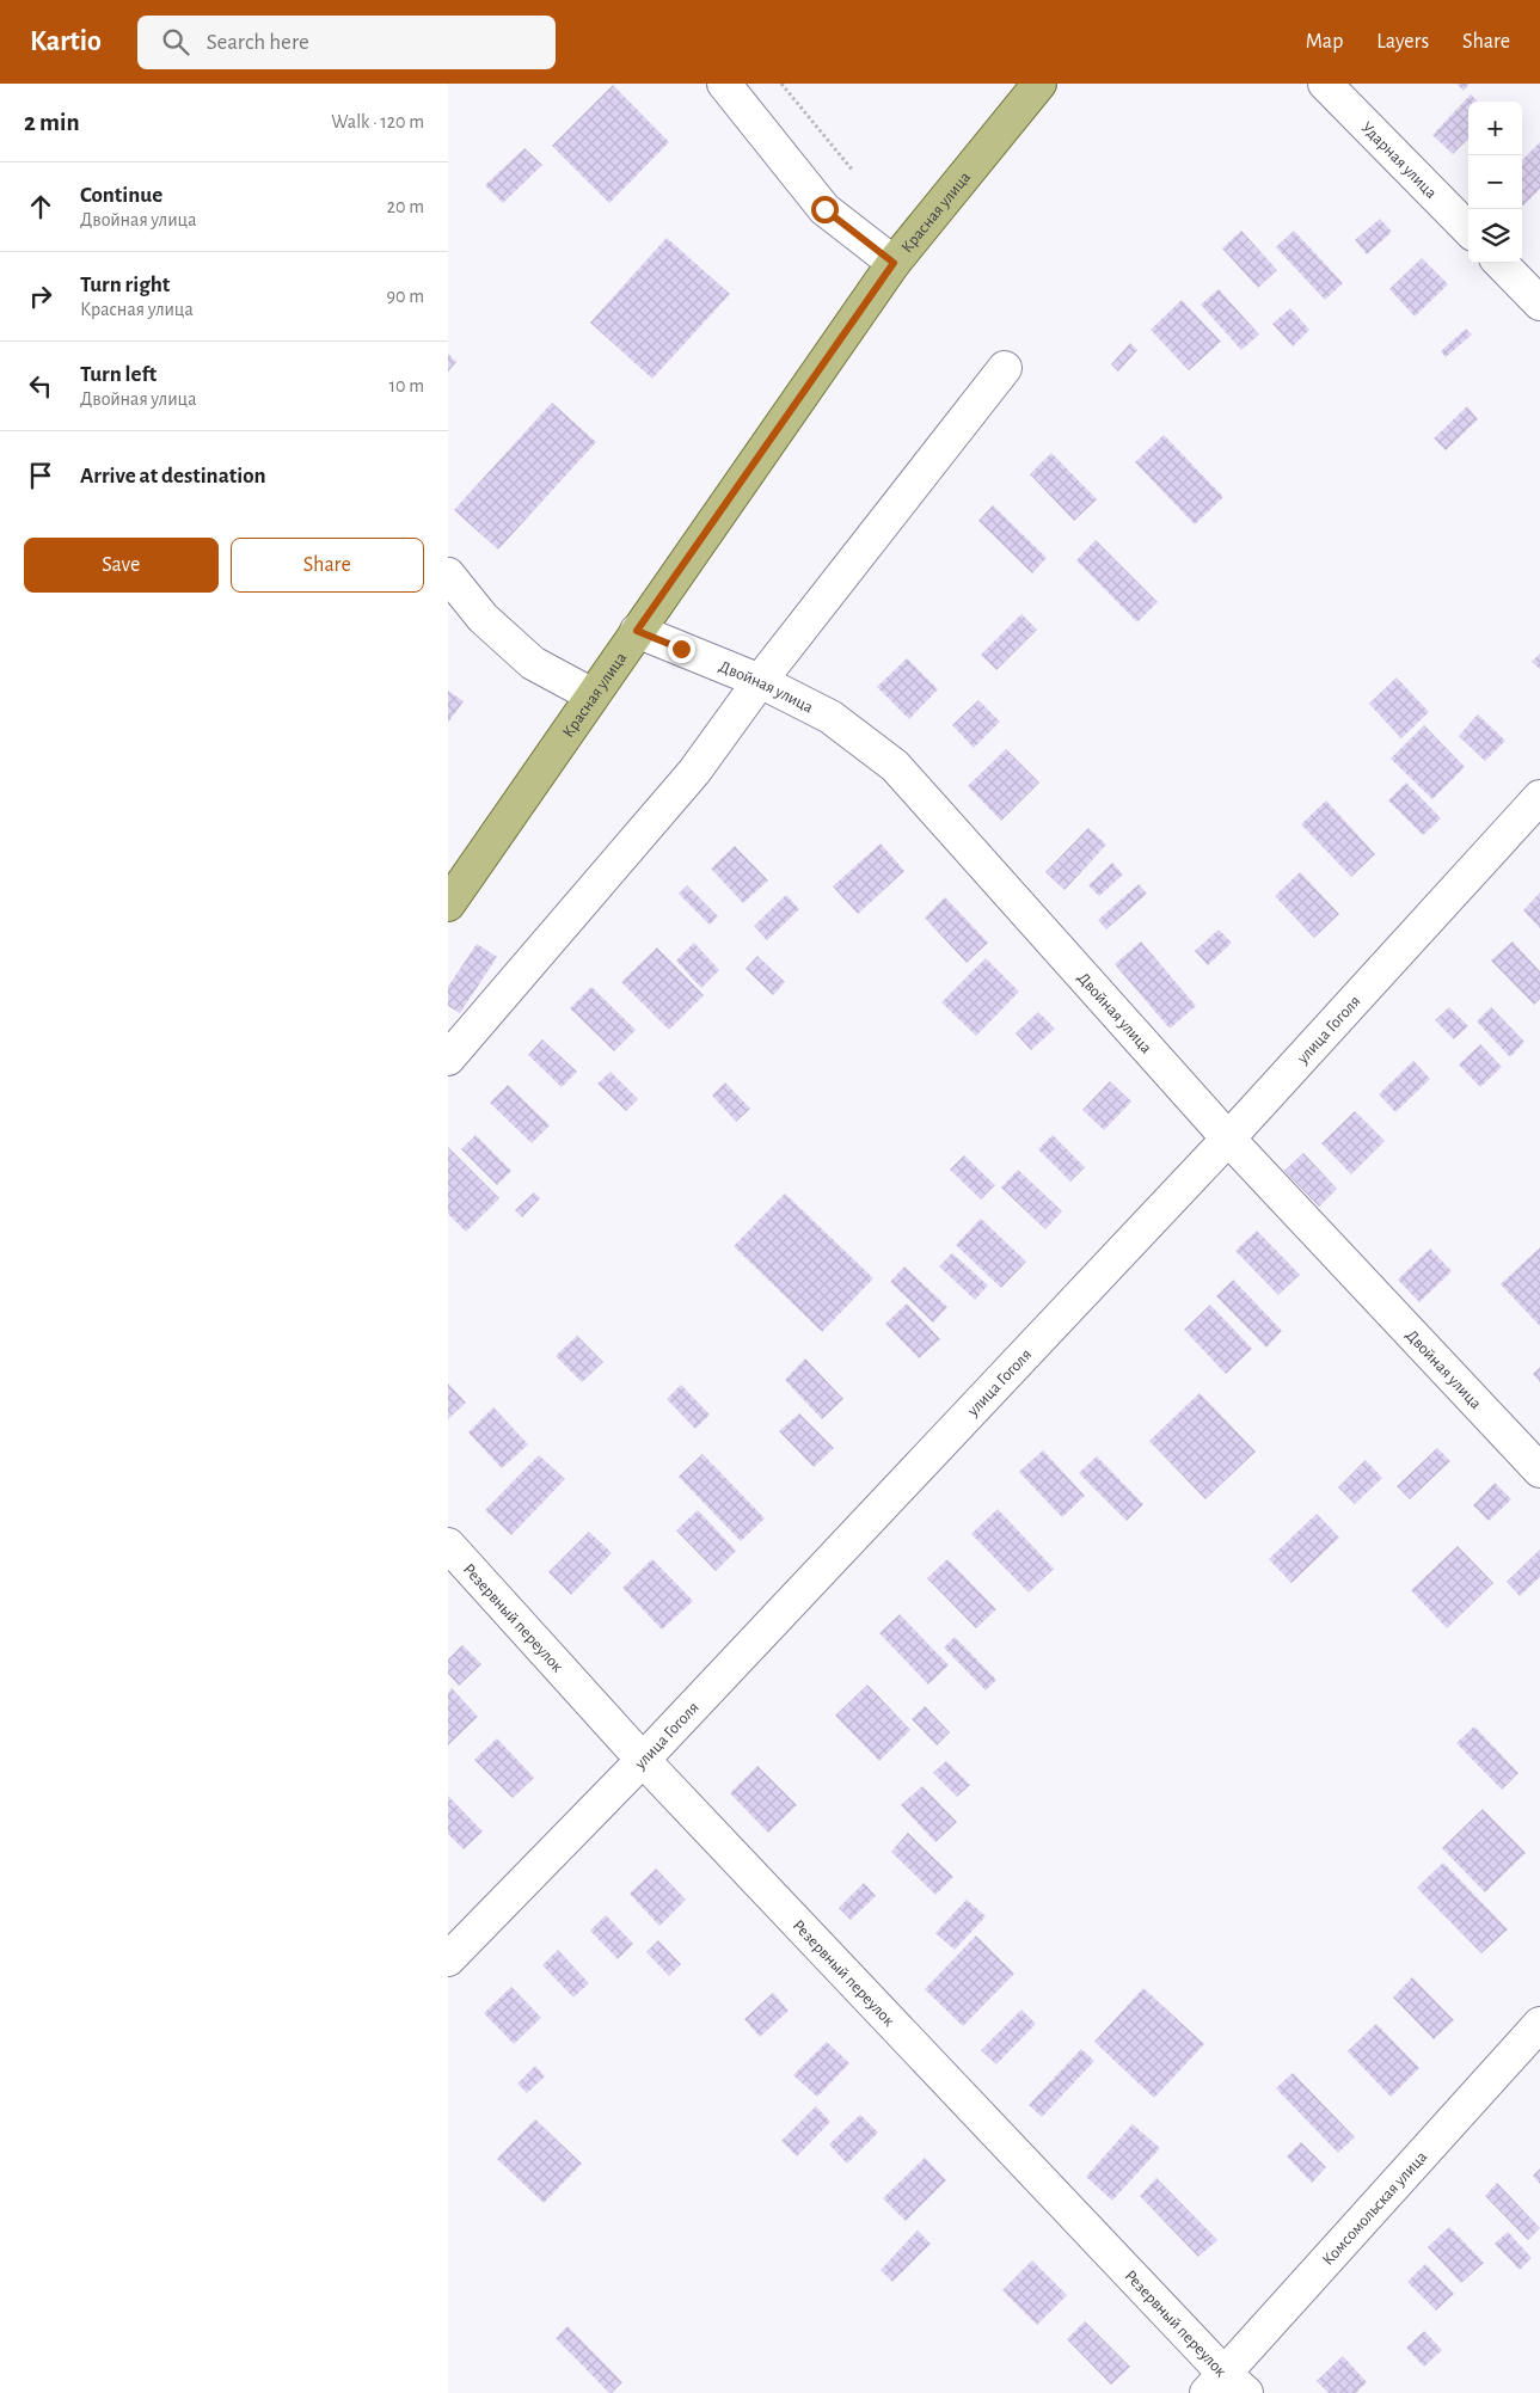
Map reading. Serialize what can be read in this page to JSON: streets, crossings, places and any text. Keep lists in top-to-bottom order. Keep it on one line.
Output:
{"streets":{"main road":["Красная улица"],"street":["Ударная улица","Двойная улица","улица Гоголя","Резервный переулок","Комсомольская улица"]},"crossings":[["Красная улица","Двойная улица"],["Двойная улица","улица Гоголя"],["улица Гоголя","Резервный переулок"],["Резервный переулок","Комсомольская улица"]],"page":{"header":"Kartio","search":"Search here","nav":["Map","Layers","Share"],"heading":["2 min","Walk · 120 m"],"map_buttons":["+","−"],"list":[["Continue","Двойная улица","20 m"],["Turn right","Красная улица","90 m"],["Turn left","Двойная улица","10 m"],"Arrive at destination"],"buttons":["Save","Share"]}}
